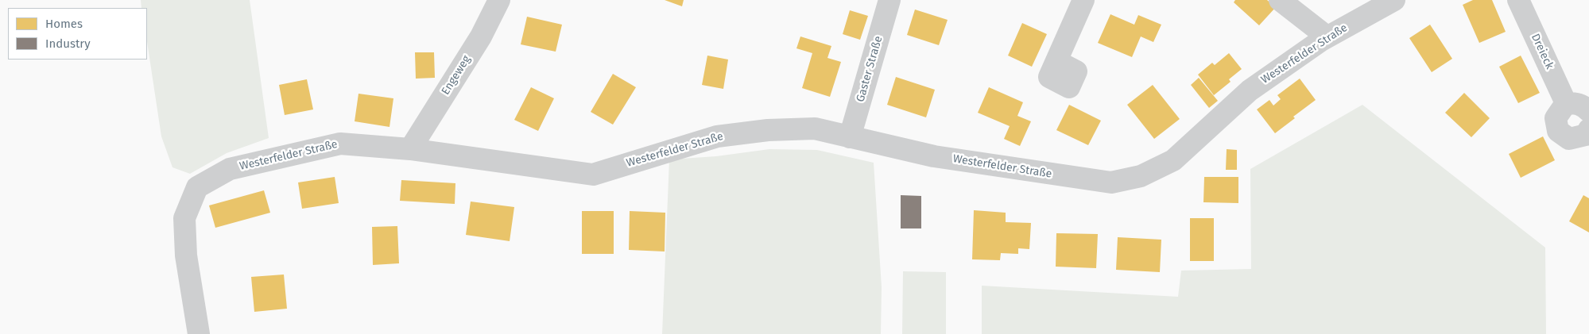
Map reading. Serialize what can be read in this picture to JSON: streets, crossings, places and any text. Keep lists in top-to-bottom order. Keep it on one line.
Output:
{"streets":{"street":["Dreieck","Westerfelder Straße","Gaster Straße","Engeweg"]},"crossings":[["Westerfelder Straße","Gaster Straße"],["Westerfelder Straße","Engeweg"]],"legend":["Homes","Industry"]}
